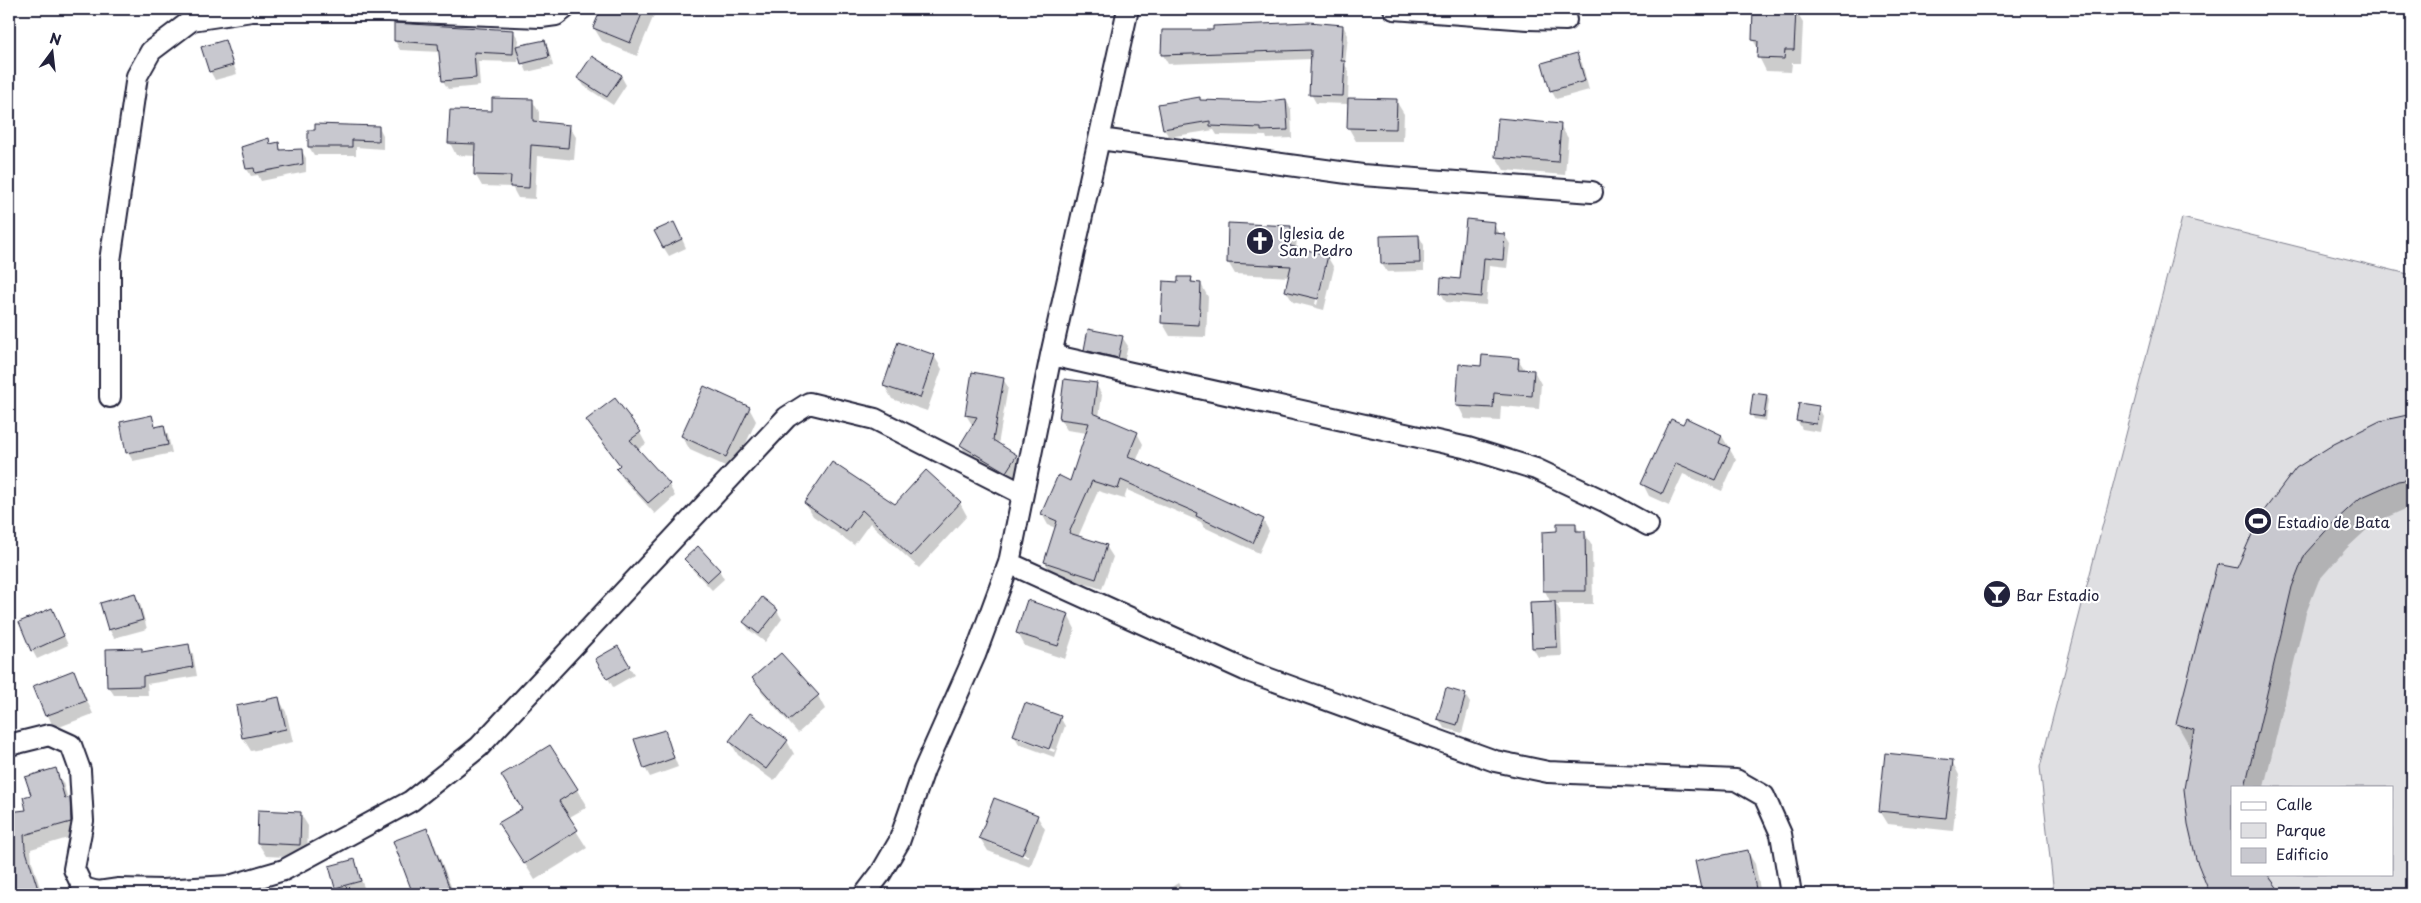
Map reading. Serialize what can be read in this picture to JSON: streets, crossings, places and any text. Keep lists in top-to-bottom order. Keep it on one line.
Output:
{"places":{"church":["Iglesia de San Pedro"],"sports":["Estadio de Bata"],"bar":["Bar Estadio"]},"legend":["Calle","Parque","Edificio"],"north":"top"}
